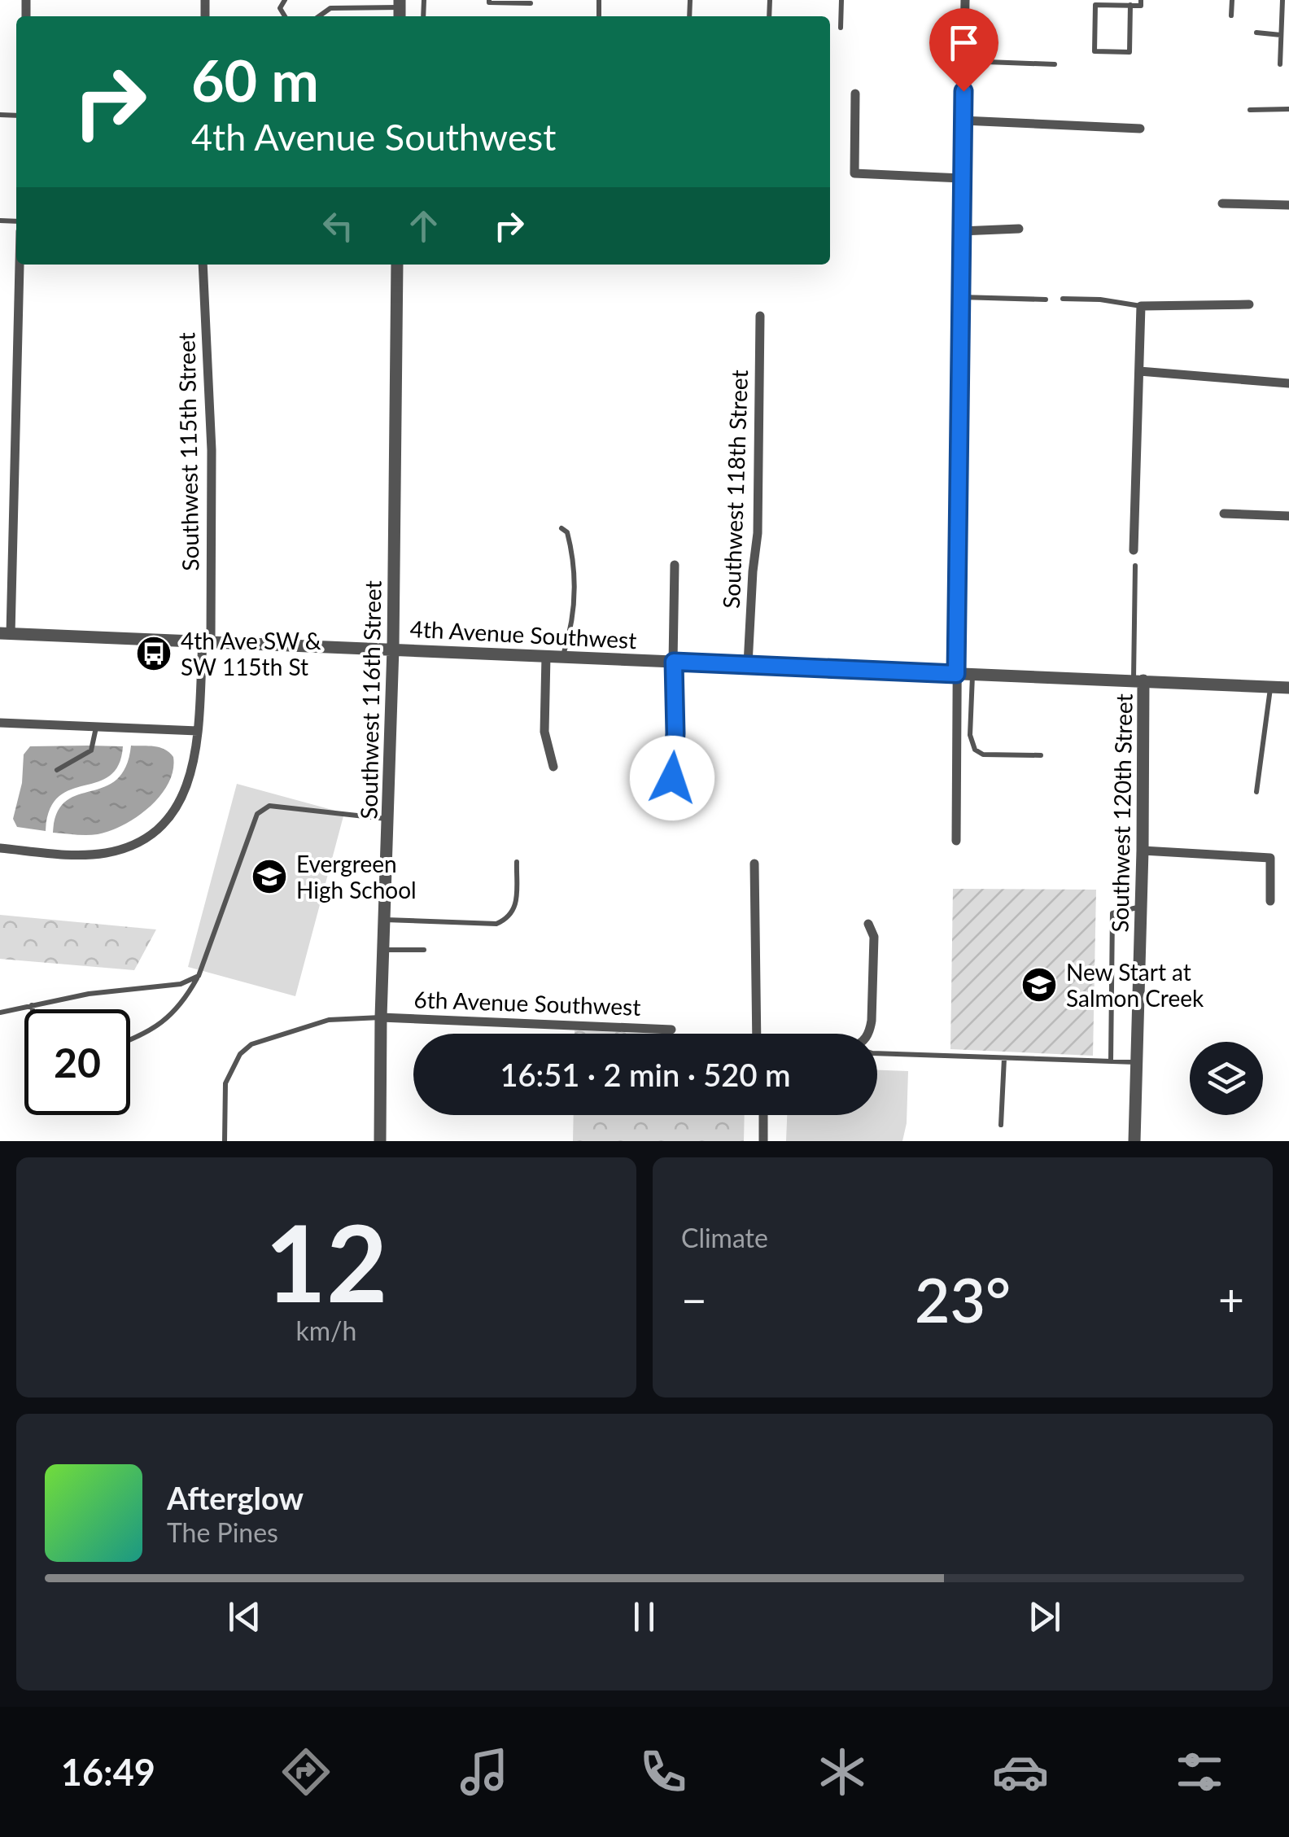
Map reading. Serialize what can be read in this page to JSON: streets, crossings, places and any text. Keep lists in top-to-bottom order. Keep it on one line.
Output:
{"streets":{"street":["Southwest 115th Street","Southwest 118th Street","4th Avenue Southwest","Southwest 116th Street","Southwest 120th Street","6th Avenue Southwest"]},"crossings":[["Southwest 115th Street","4th Avenue Southwest"],["Southwest 118th Street","4th Avenue Southwest"],["4th Avenue Southwest","Southwest 116th Street"],["4th Avenue Southwest","Southwest 120th Street"],["Southwest 116th Street","6th Avenue Southwest"]],"places":{"bus stop":["4th Ave SW & SW 115th St"],"school or university":["Evergreen High School","New Start at Salmon Creek"]},"page":{"turn":["60 m","4th Avenue Southwest"],"limit":"20","trip":"16:51 · 2 min · 520 m","tile":[["12","km/h"],"Climate"],"heat":["−","23°","+"],"song":["Afterglow","The Pines"],"tabs":"16:49"}}
